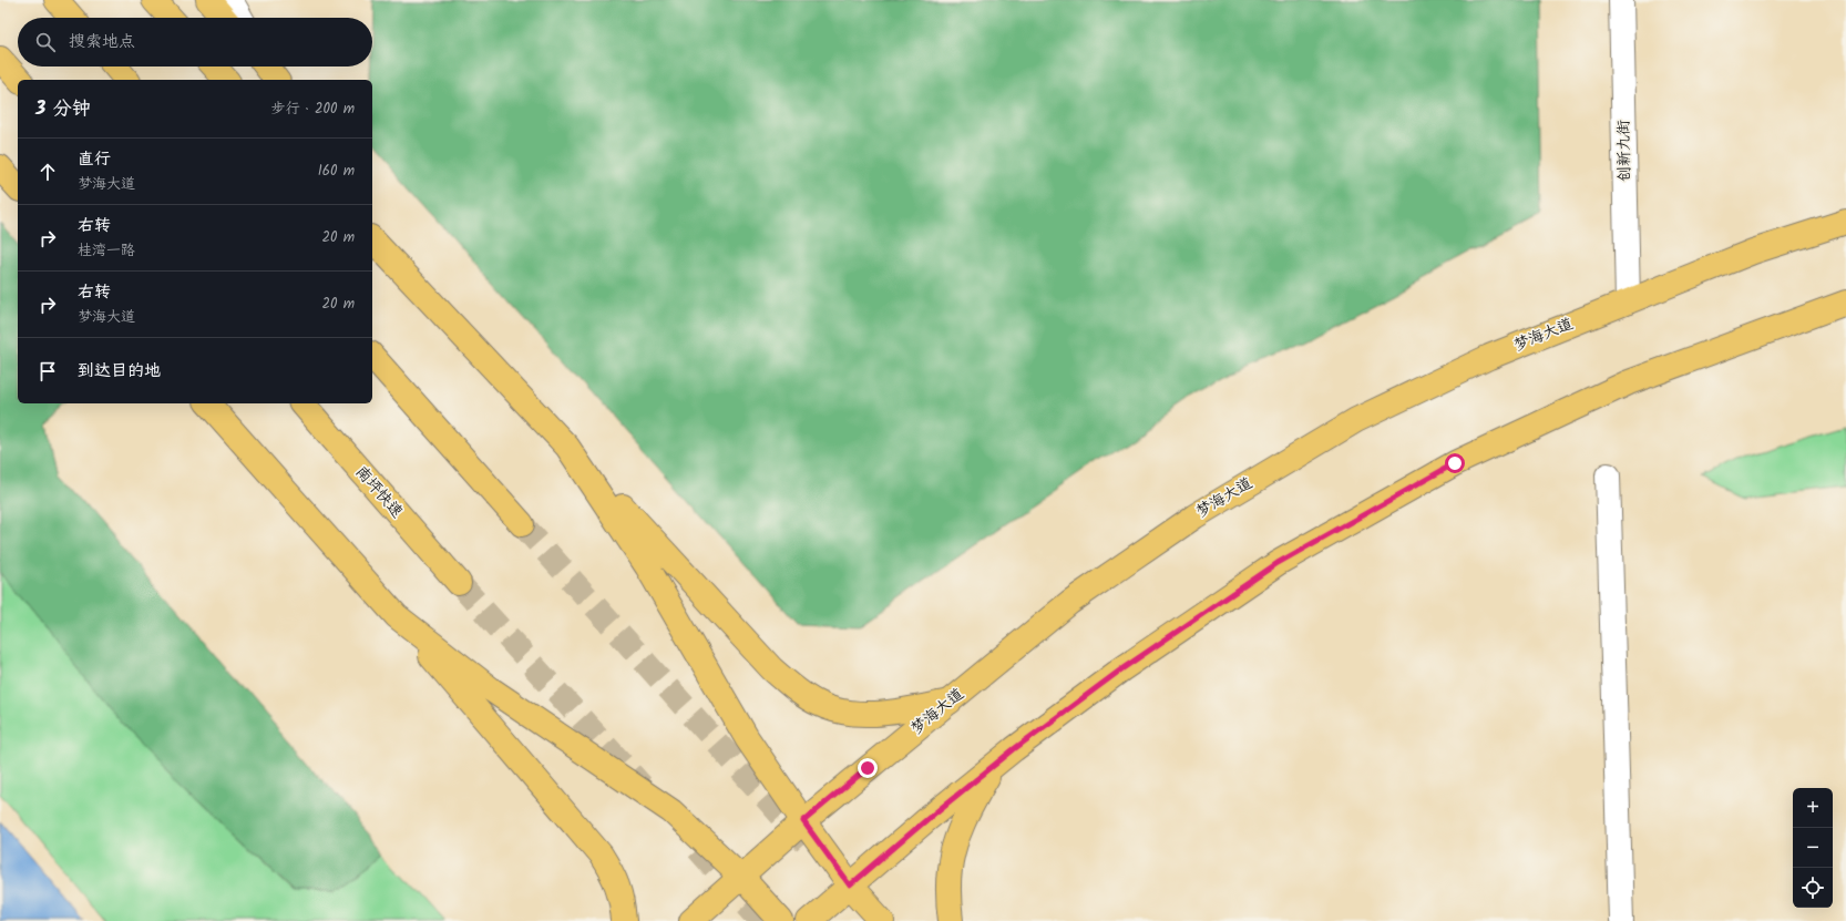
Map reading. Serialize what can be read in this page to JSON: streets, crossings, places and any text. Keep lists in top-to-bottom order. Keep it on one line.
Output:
{"streets":{"main road":["梦海大道","南坪快速"],"street":["创新九街"]},"crossings":[["创新九街","梦海大道"]],"page":{"search":"搜索地点","heading":["3 分钟","步行 · 200 m"],"list":[["直行","梦海大道","160 m"],["右转","桂湾一路","20 m"],["右转","梦海大道","20 m"],"到达目的地"],"map_buttons":["+","−"]}}
